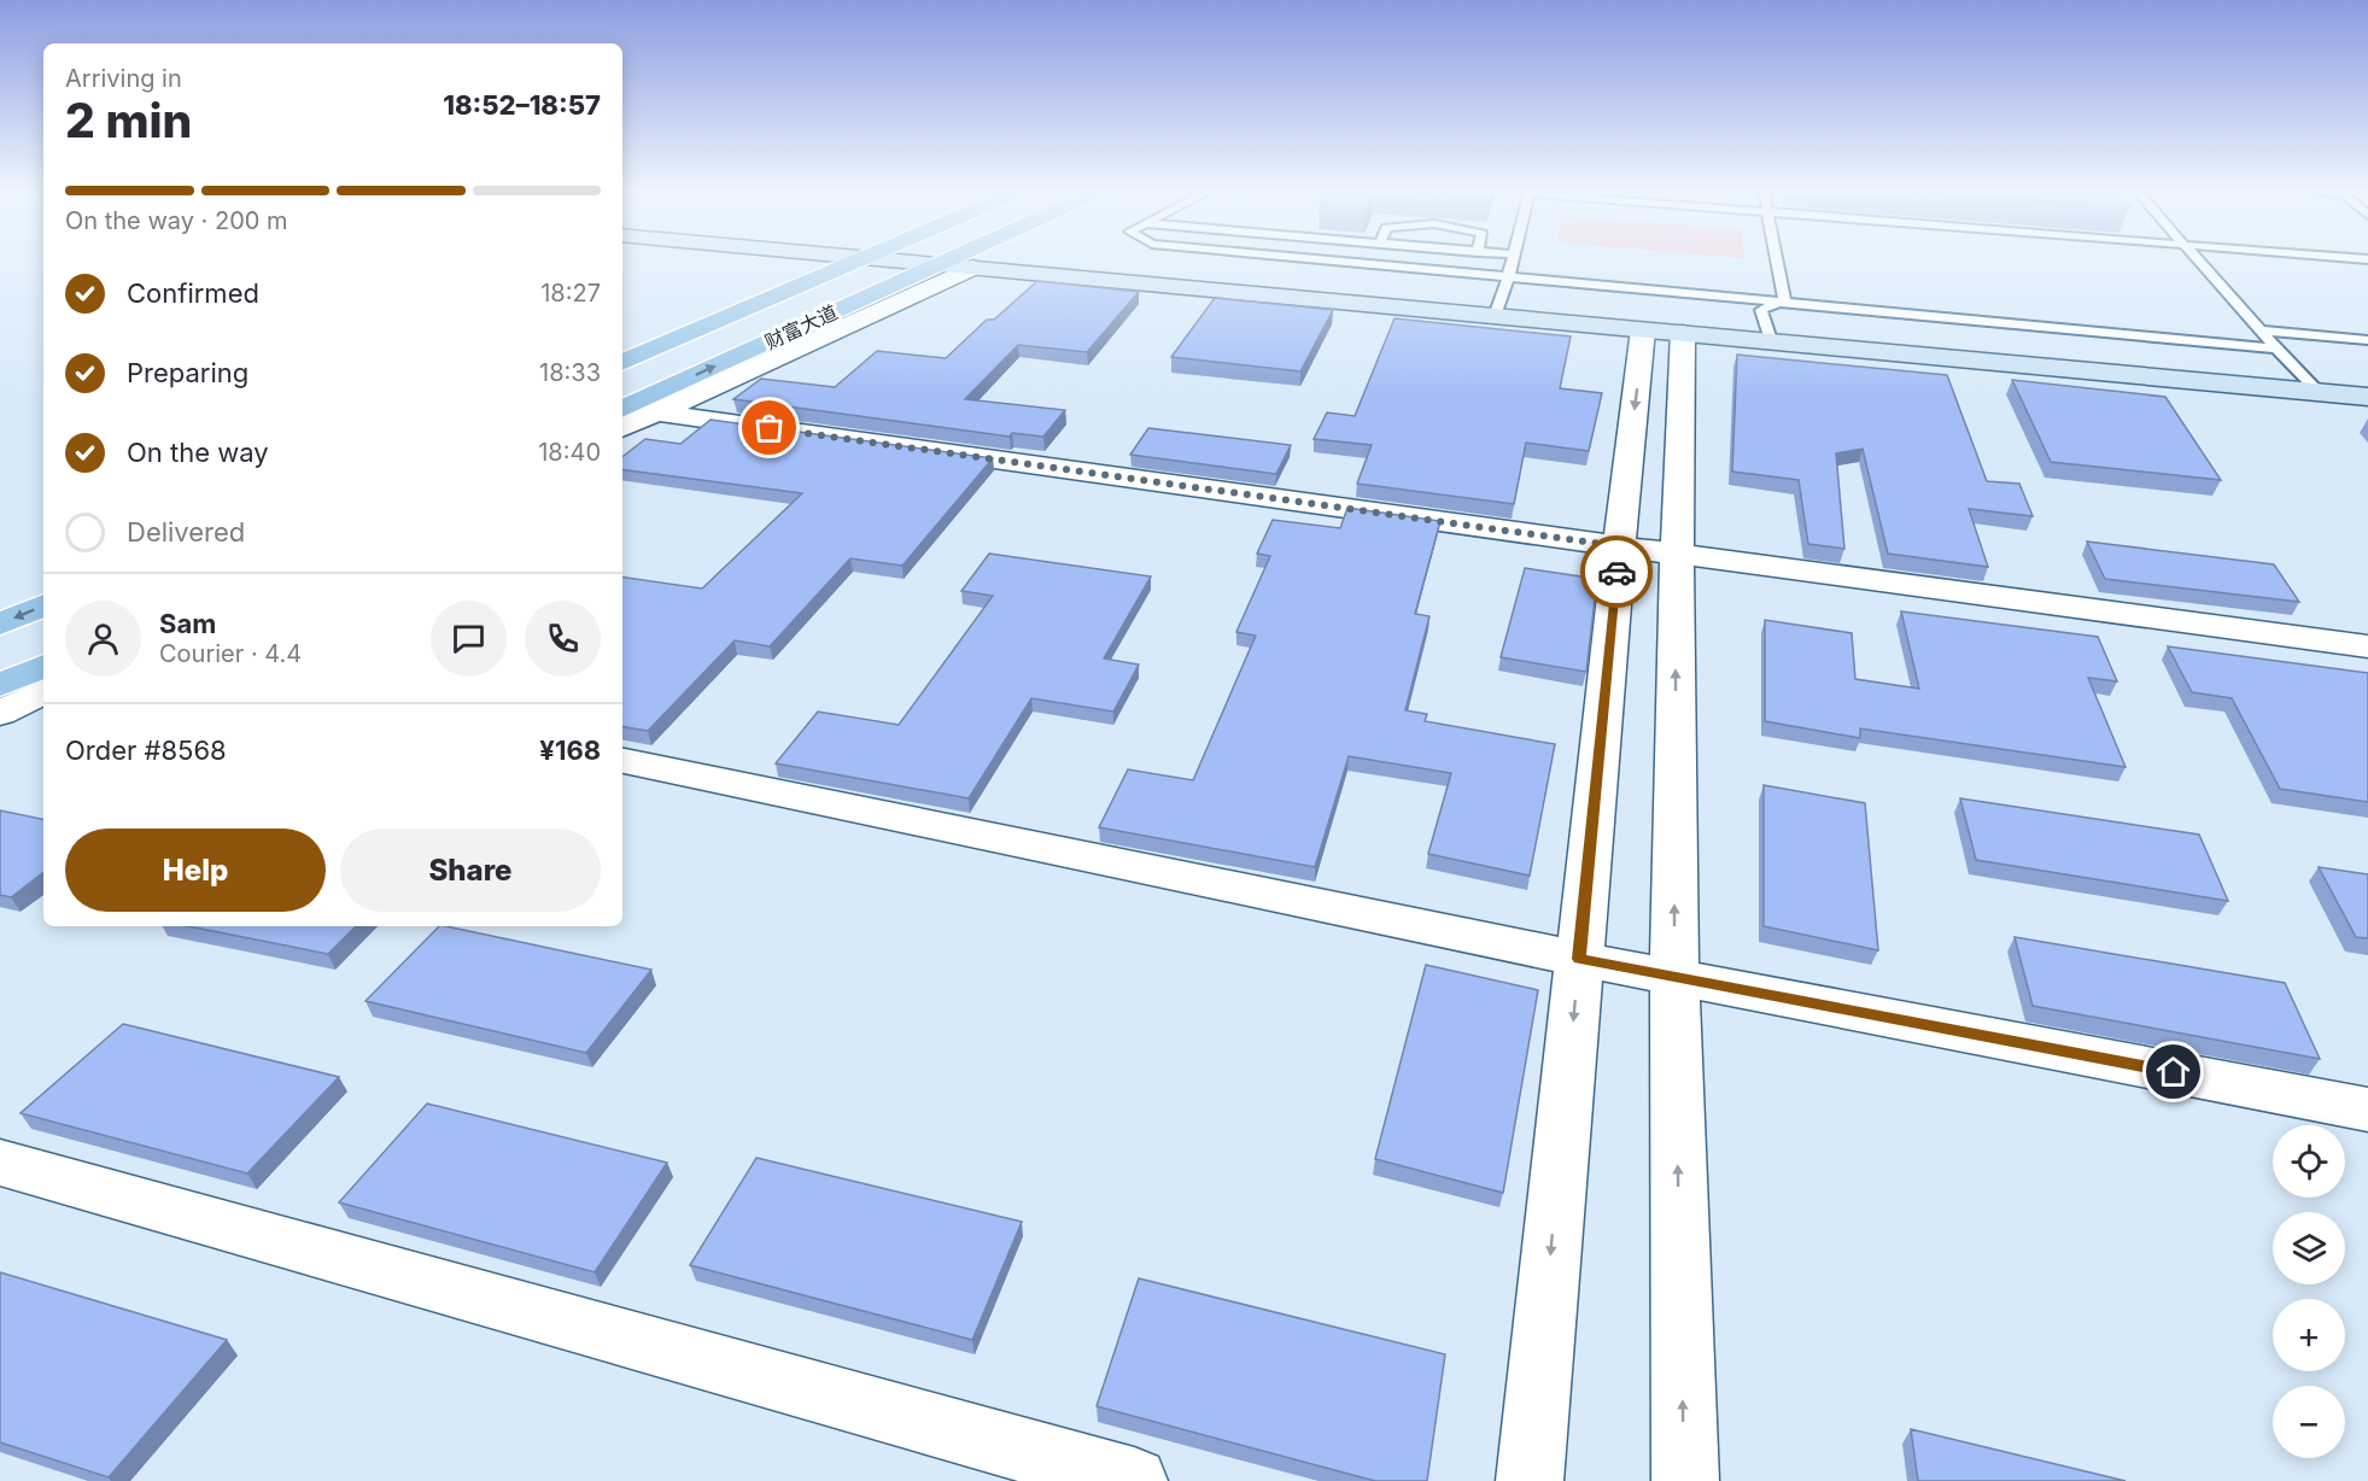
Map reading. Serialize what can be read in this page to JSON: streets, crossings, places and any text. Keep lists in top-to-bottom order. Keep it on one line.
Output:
{"streets":{"main road":["财富大道"]},"page":{"heading":["2 min","Arriving in","18:52–18:57"],"panel":["Sam","Courier · 4.4","Order #8568","¥168"],"bar":"On the way · 200 m","list":[["Confirmed","18:27"],["Preparing","18:33"],["On the way","18:40"],"Delivered"],"buttons":["Help","Share"],"map_buttons":["+","−"]}}
